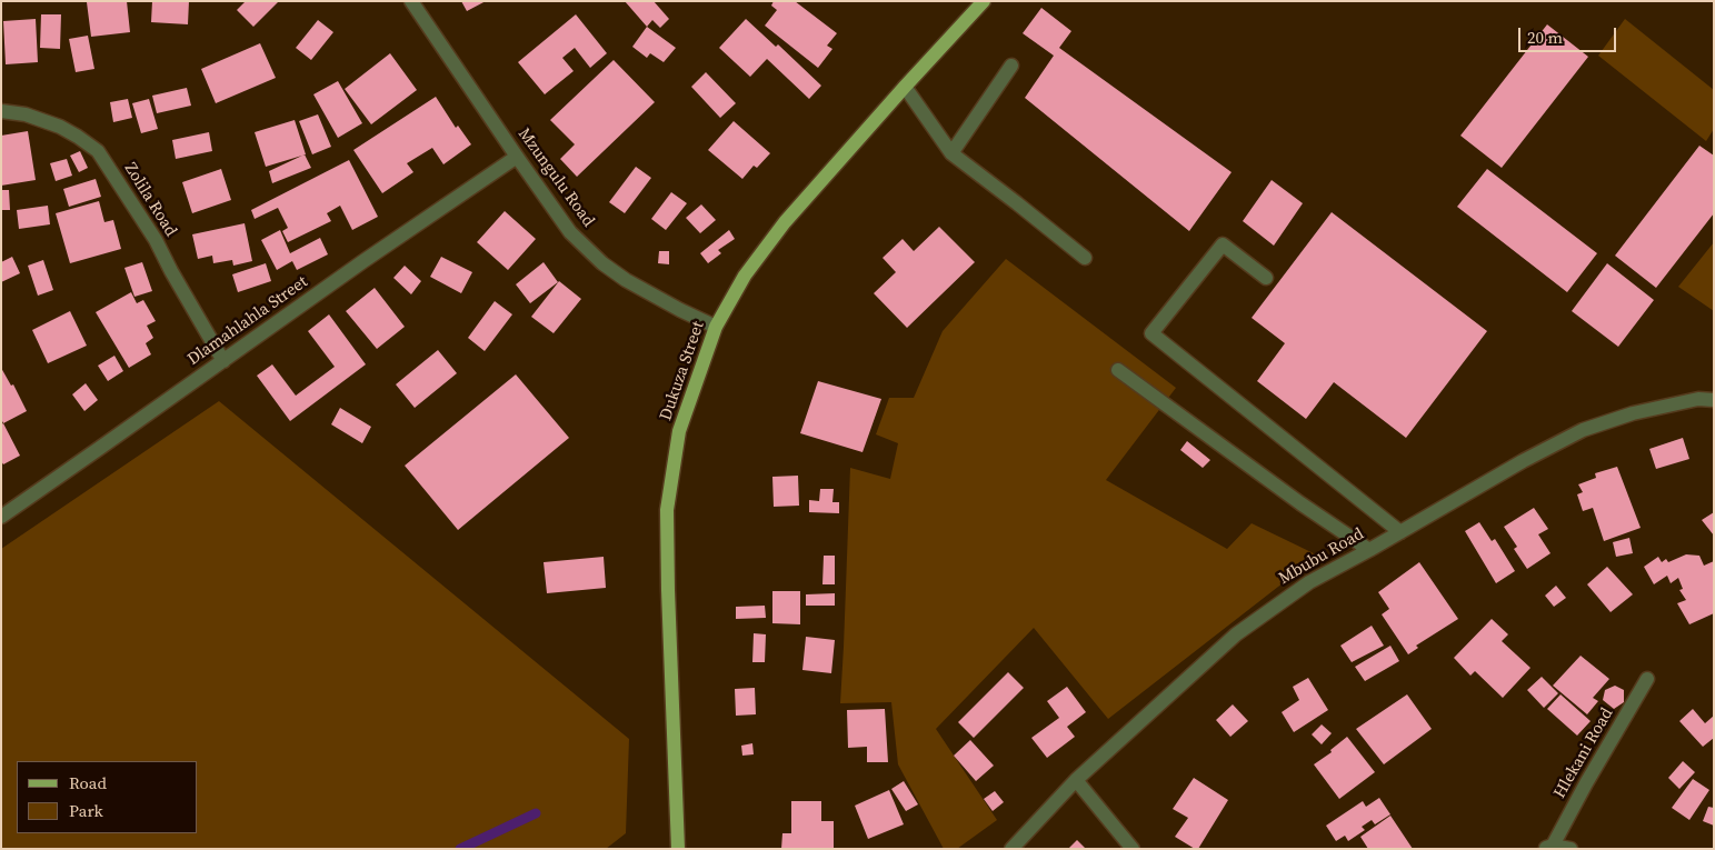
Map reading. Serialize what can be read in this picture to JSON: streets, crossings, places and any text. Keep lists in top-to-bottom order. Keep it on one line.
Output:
{"streets":{"main road":["Dukuza Street"],"street":["Mzungulu Road","Zolila Road","Dlamahlahla Street","Mbubu Road","Hlekani Road"]},"crossings":[["Mzungulu Road","Dlamahlahla Street"],["Mzungulu Road","Dukuza Street"],["Zolila Road","Dlamahlahla Street"]],"legend":["Road","Park"],"scale_bar":"20 m"}
